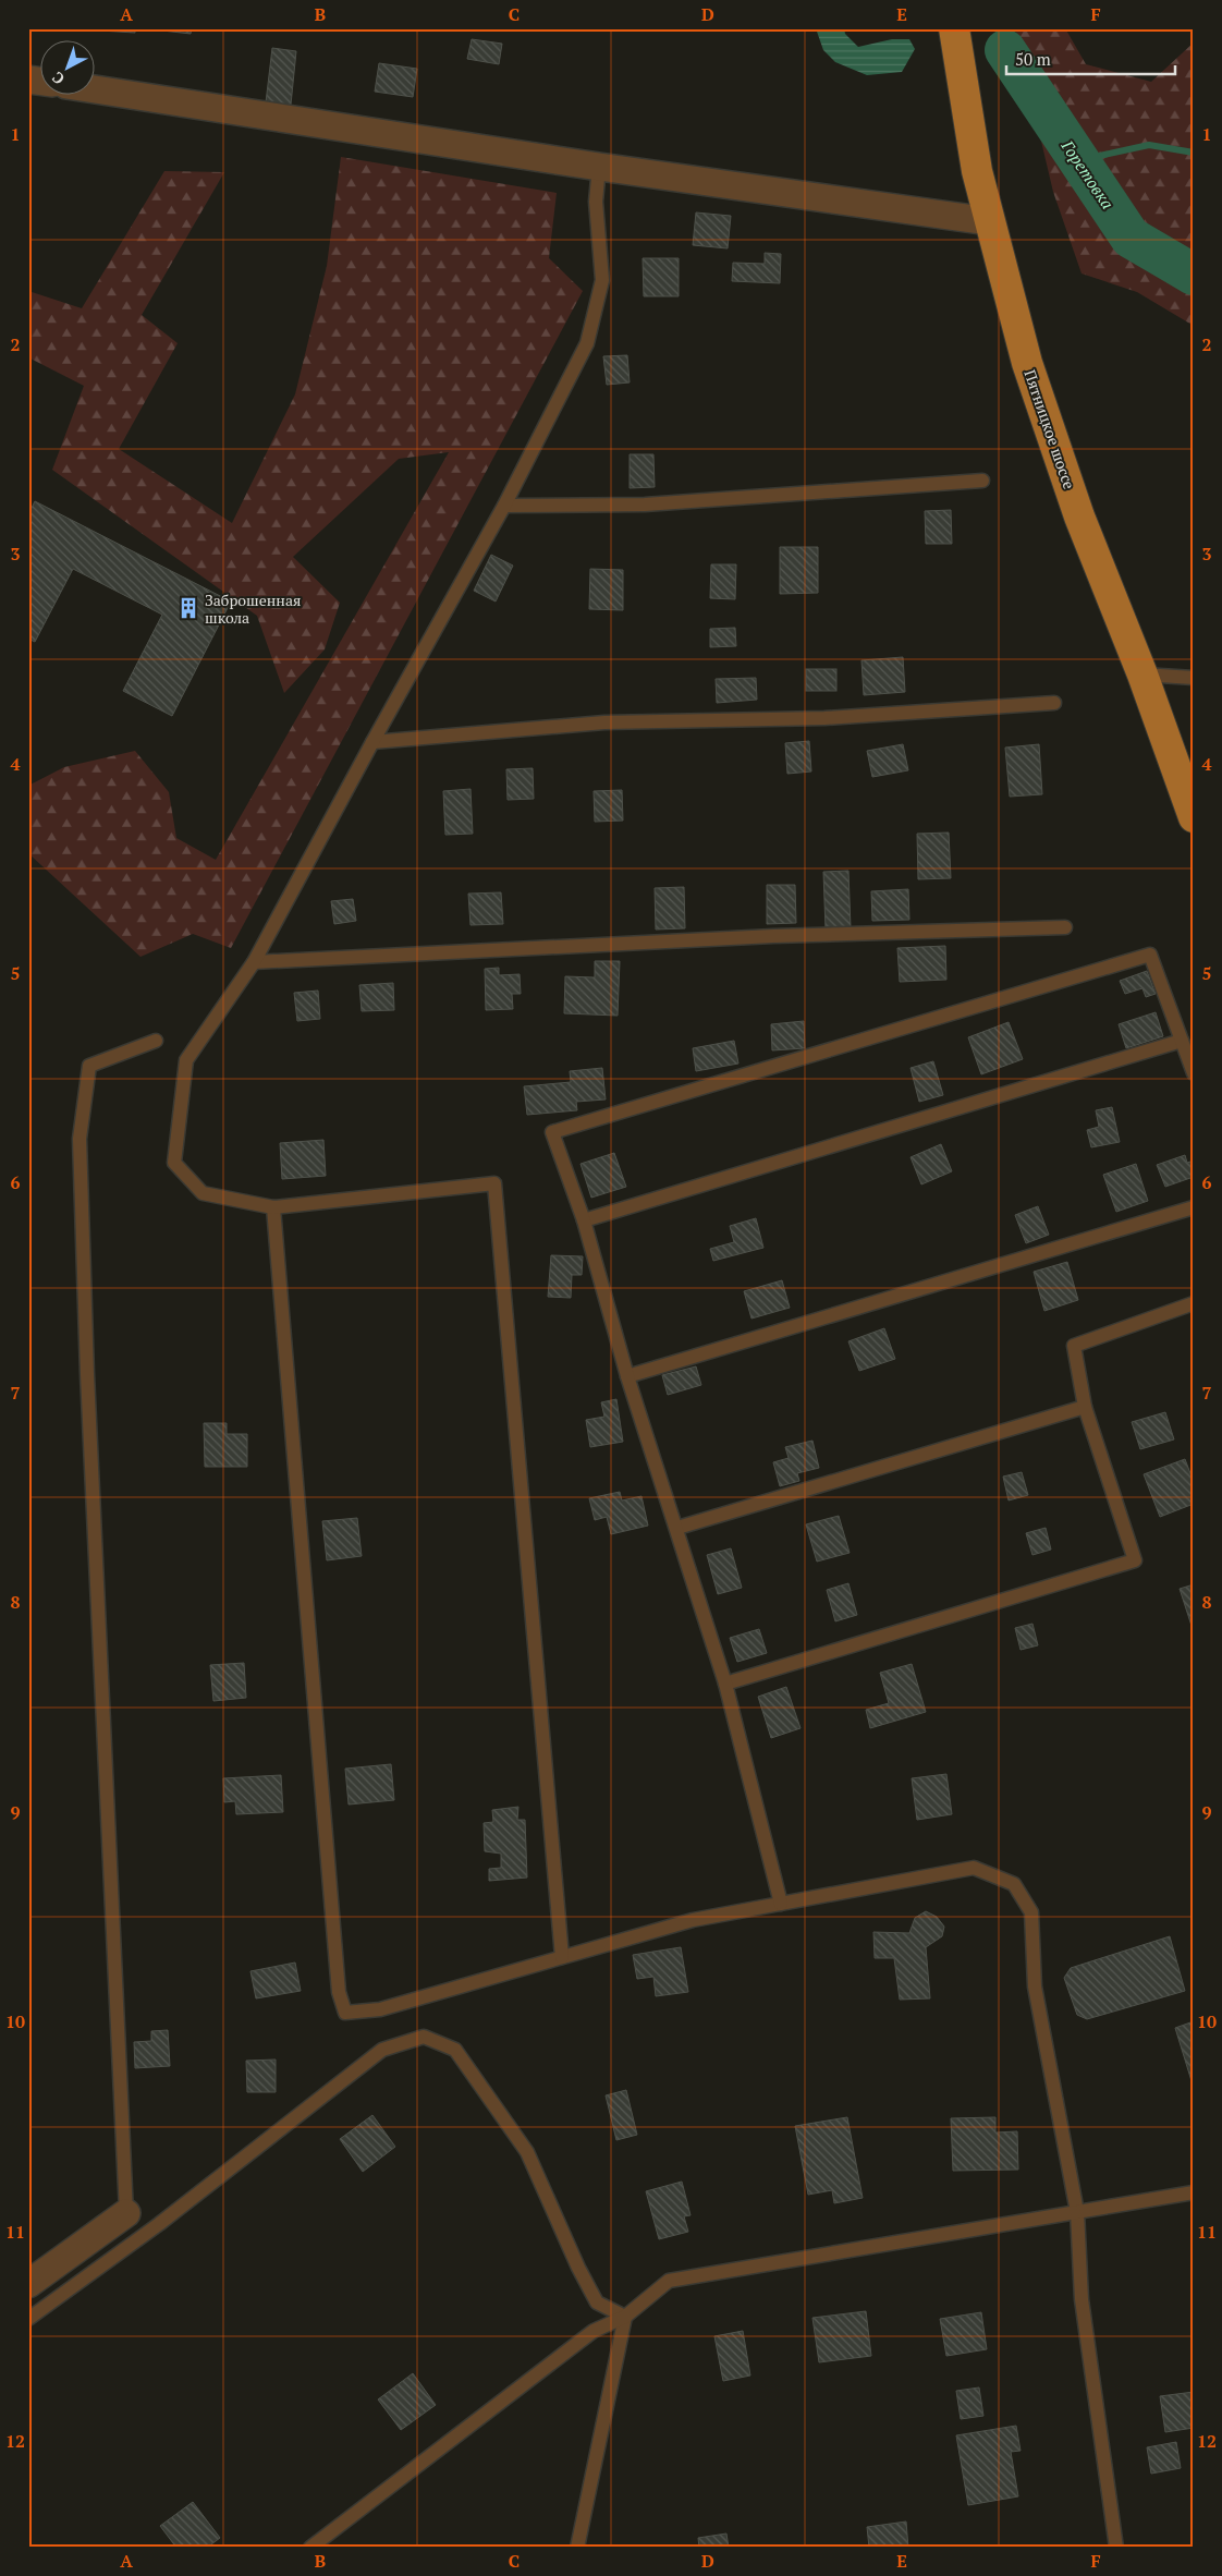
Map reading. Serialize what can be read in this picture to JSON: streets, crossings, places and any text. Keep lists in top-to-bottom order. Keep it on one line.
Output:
{"streets":{"main road":["Пятницкое шоссе"]},"water":["Горетовка"],"places":{"building":["Заброшенная школа"]},"scale_bar":"50 m","north":"bottom left","grid":{"columns":["A","B","C","D","E","F"],"rows":["1","2","3","4","5","6","7","8","9","10","11","12"]}}
